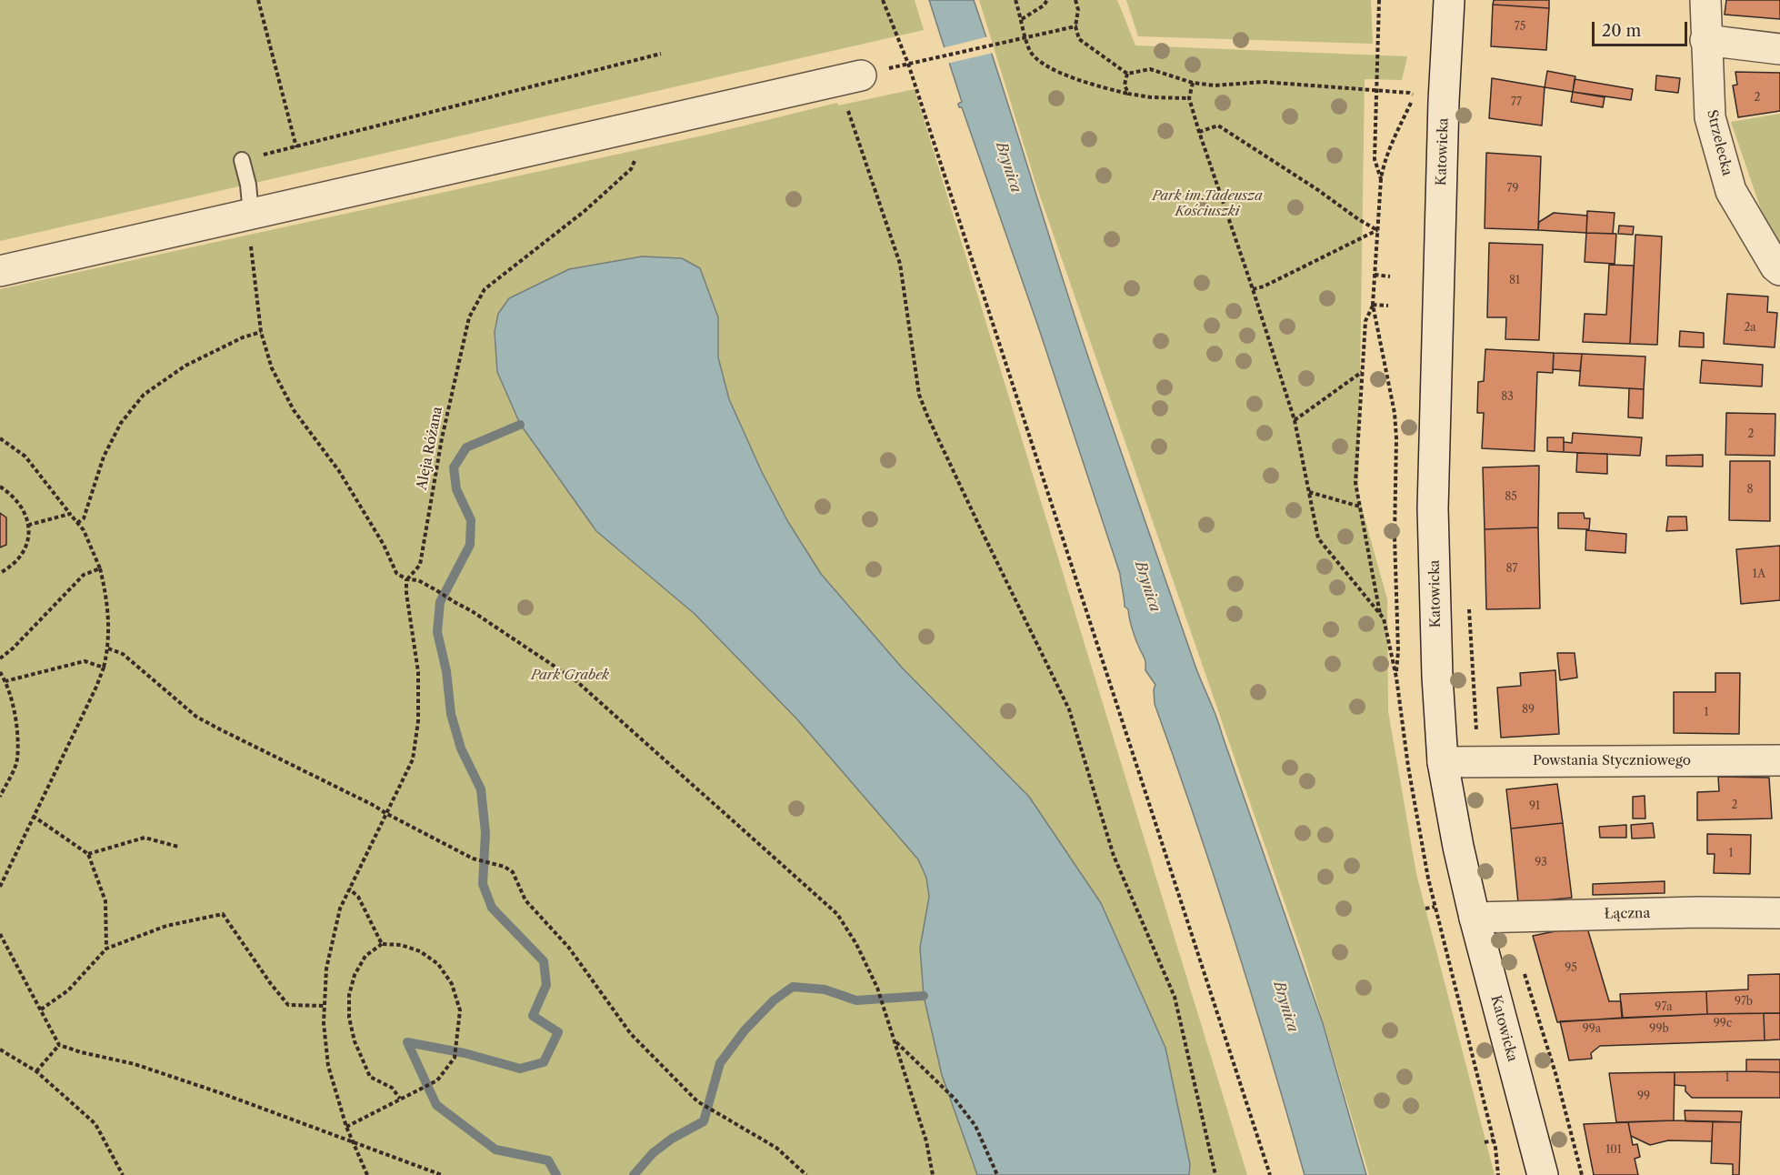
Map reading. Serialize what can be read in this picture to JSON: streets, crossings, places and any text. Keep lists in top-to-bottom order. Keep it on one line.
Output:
{"streets":{"street":["Strzelecka","Katowicka","Powstania Styczniowego","Łączna"],"path":["Aleja Różana"]},"crossings":[["Katowicka","Powstania Styczniowego"],["Katowicka","Łączna"]],"water":["Brynica"],"parks":["Park im.Tadeusza Kościuszki","Park Grabek"],"house_numbers":["75","2","77","79","81","2a","83","2","8","85","87","1A","89","1","2","91","1","93","95","97b","97a","99c","99a","99b","1","99","101"],"scale_bar":"20 m"}
